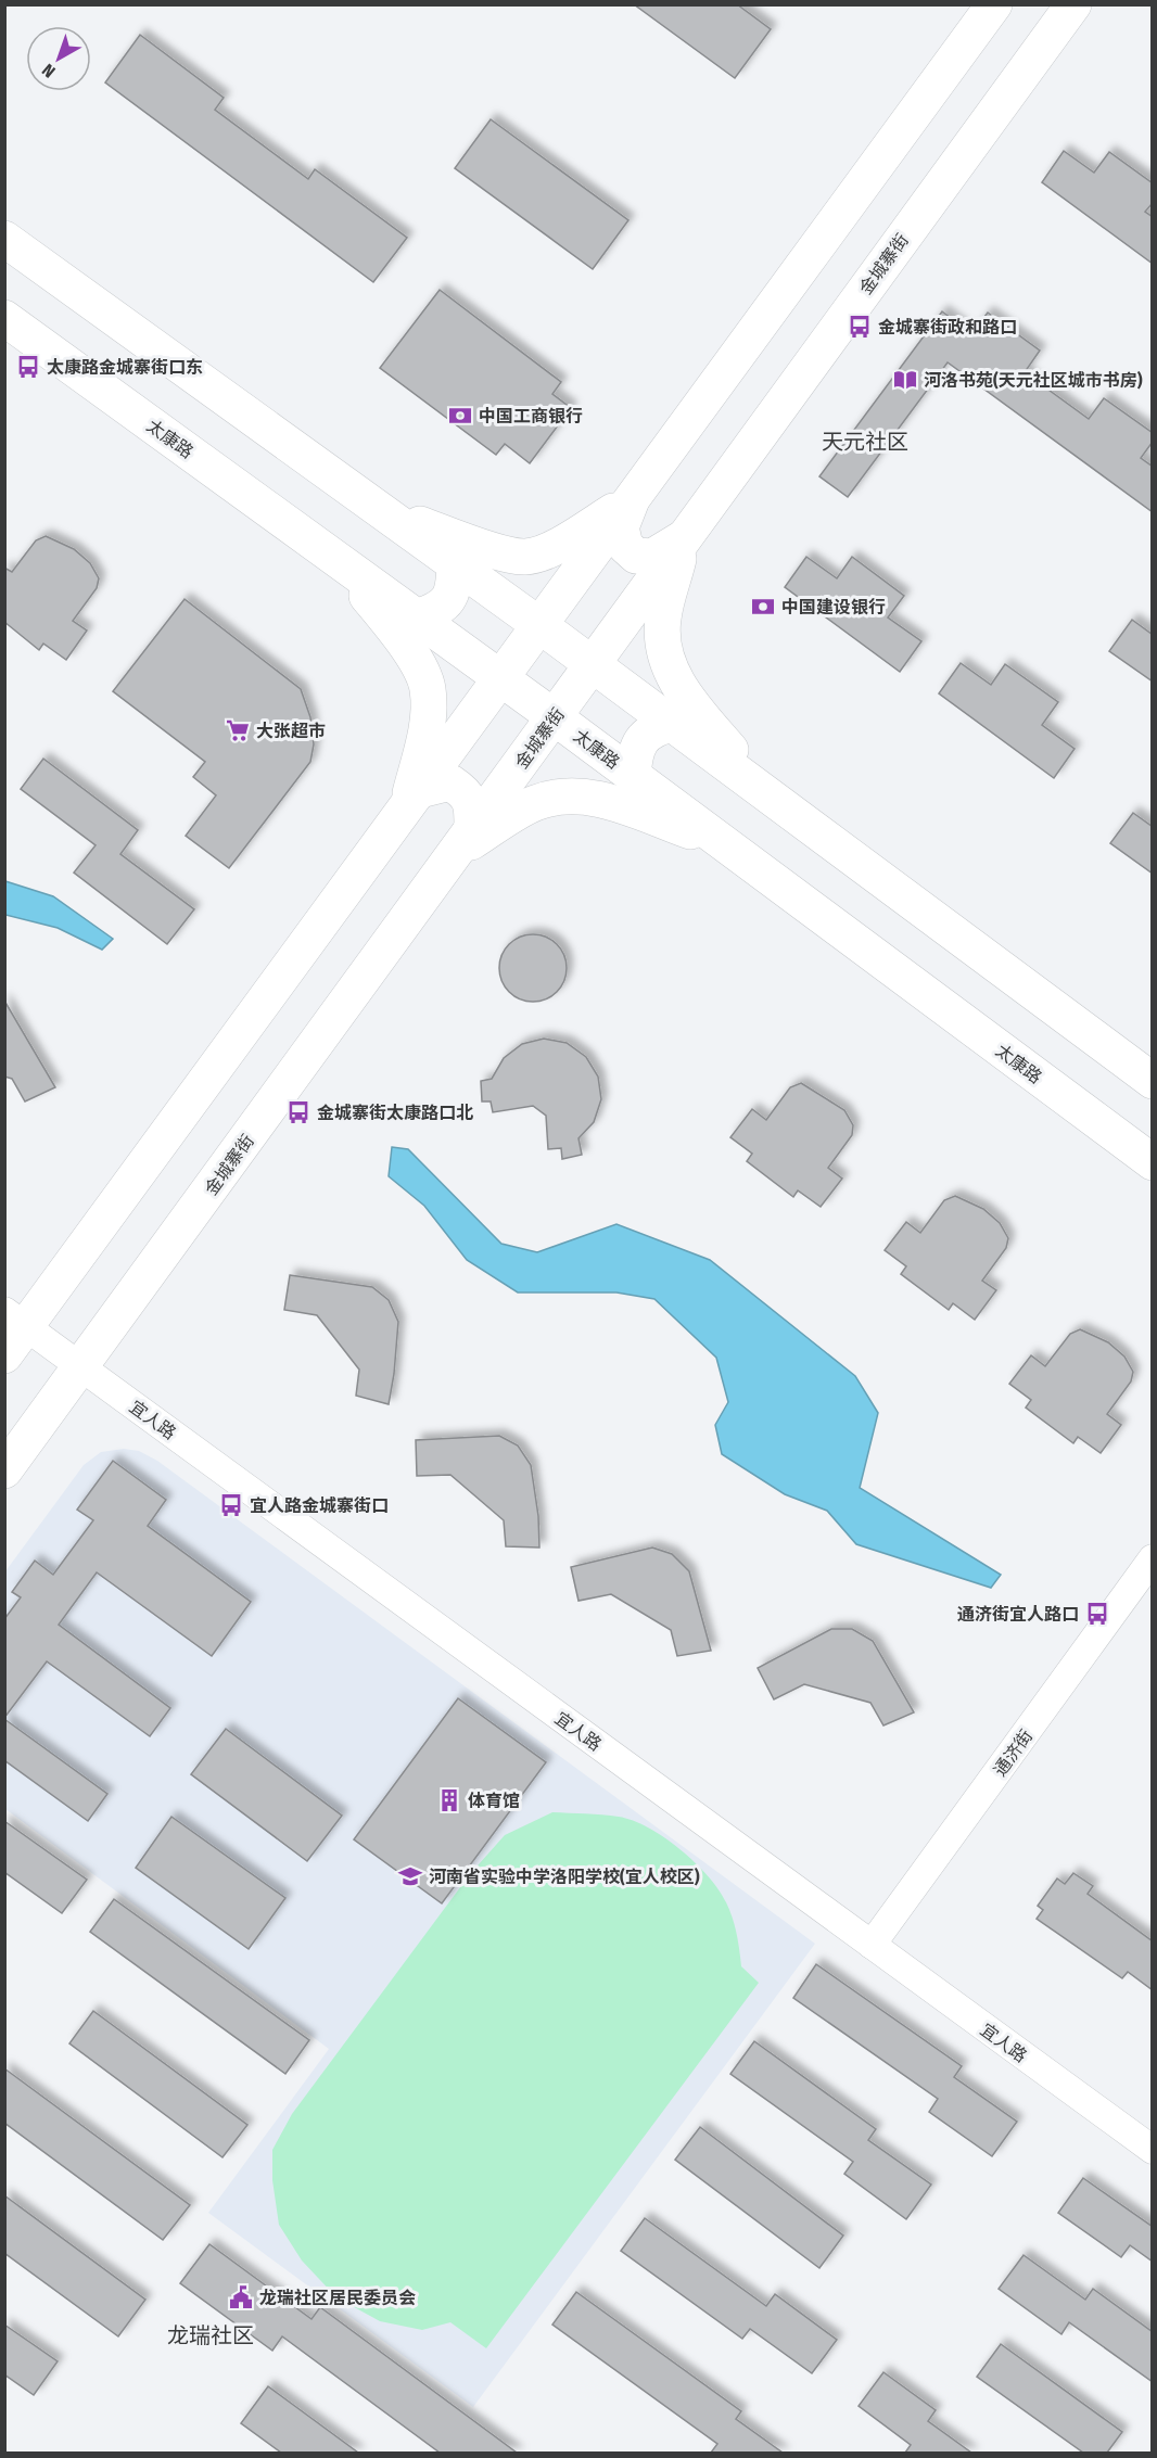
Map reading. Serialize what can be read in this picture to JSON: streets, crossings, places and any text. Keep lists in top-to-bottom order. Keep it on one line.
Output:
{"streets":{"main road":["金城寨街","太康路"],"street":["宜人路","通济街"]},"crossings":[["金城寨街","太康路"],["金城寨街","宜人路"],["宜人路","通济街"]],"districts":["天元社区","龙瑞社区"],"places":{"bus stop":["金城寨街政和路口","太康路金城寨街口东","金城寨街太康路口北","宜人路金城寨街口","通济街宜人路口"],"library":["河洛书苑(天元社区城市书房)"],"bank":["中国工商银行","中国建设银行"],"supermarket":["大张超市"],"building":["体育馆"],"school or university":["河南省实验中学洛阳学校(宜人校区)"],"public building":["龙瑞社区居民委员会"]},"north":"bottom left"}
